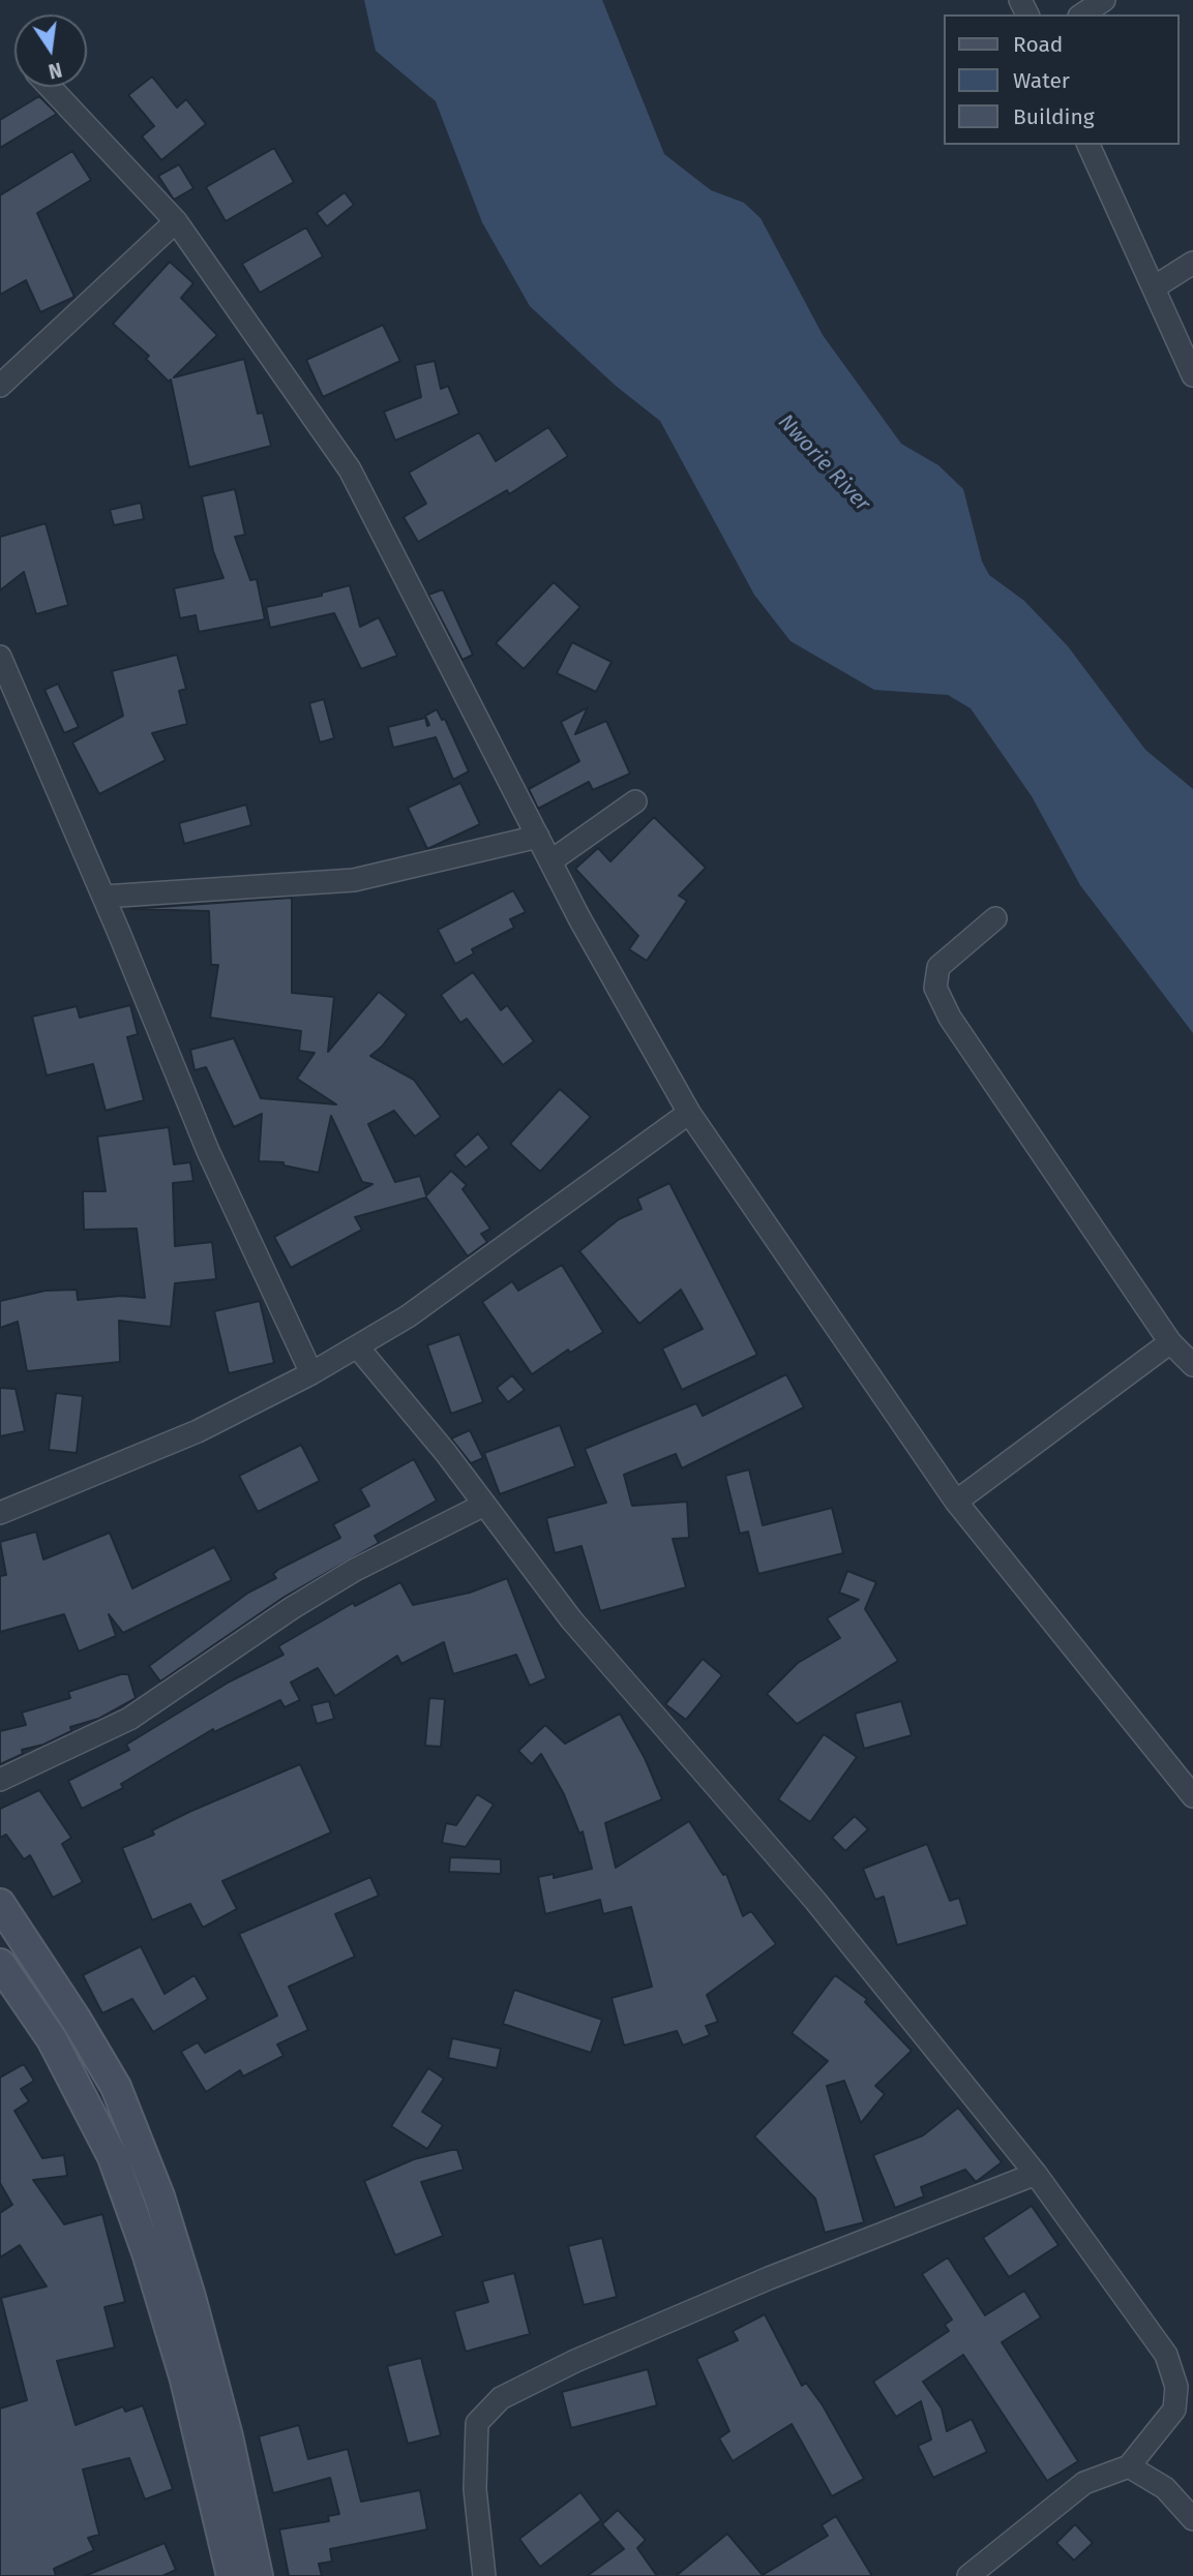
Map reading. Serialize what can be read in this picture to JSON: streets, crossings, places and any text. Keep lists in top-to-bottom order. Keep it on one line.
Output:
{"water":["Nworie River"],"legend":["Road","Water","Building"],"north":"bottom"}
